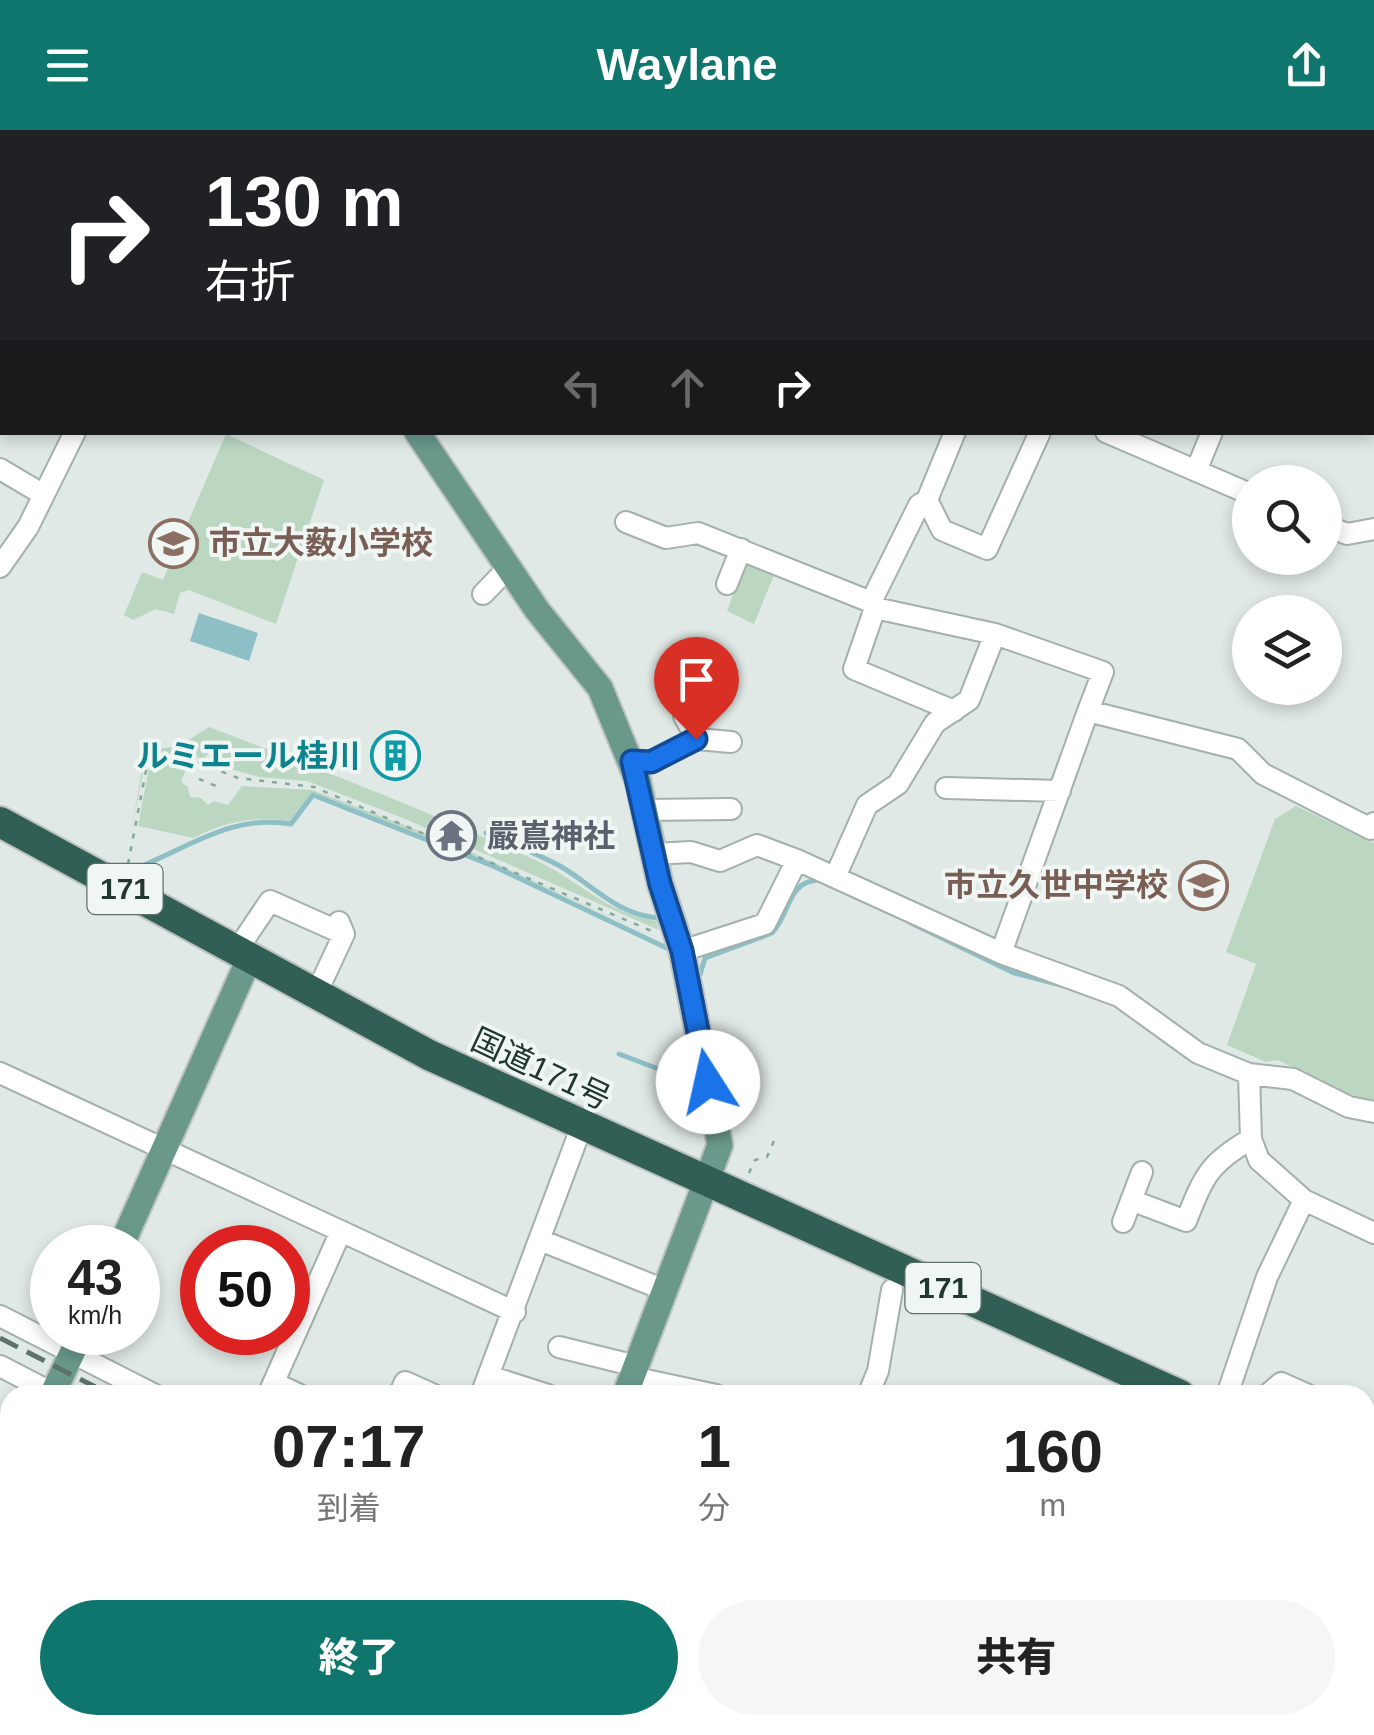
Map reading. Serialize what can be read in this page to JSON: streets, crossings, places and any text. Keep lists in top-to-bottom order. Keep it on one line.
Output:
{"streets":{"highway":["171","国道171号"]},"places":{"school or university":["市立大薮小学校","市立久世中学校"],"building":["ルミエール桂川"],"temple":["嚴嶌神社"]},"page":{"header":"Waylane","turn":["130 m","右折"],"speed":"43 km/h","limit":"50","eta":["07:17","到着","1","分","160","m"],"buttons":["終了","共有"]}}
